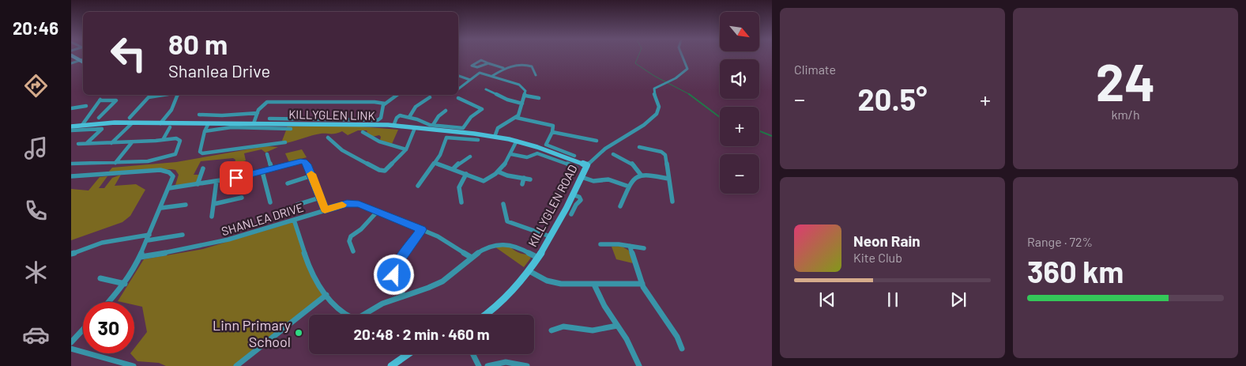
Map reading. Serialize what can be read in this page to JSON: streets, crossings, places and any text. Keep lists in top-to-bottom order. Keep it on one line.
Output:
{"streets":{"street":["KILLYGLEN LINK","KILLYGLEN ROAD","SHANLEA DRIVE"]},"crossings":[["KILLYGLEN LINK","KILLYGLEN ROAD"]],"places":["Linn Primary School"],"north":"bottom right","page":{"tabs":"20:46","tile":["Climate",["24","km/h"],["Range · 72%","360 km"]],"map_buttons":["+","−"],"turn":["80 m","Shanlea Drive"],"heat":["−","20.5°","+"],"song":["Neon Rain","Kite Club"],"limit":"30","trip":"20:48 · 2 min · 460 m"}}
